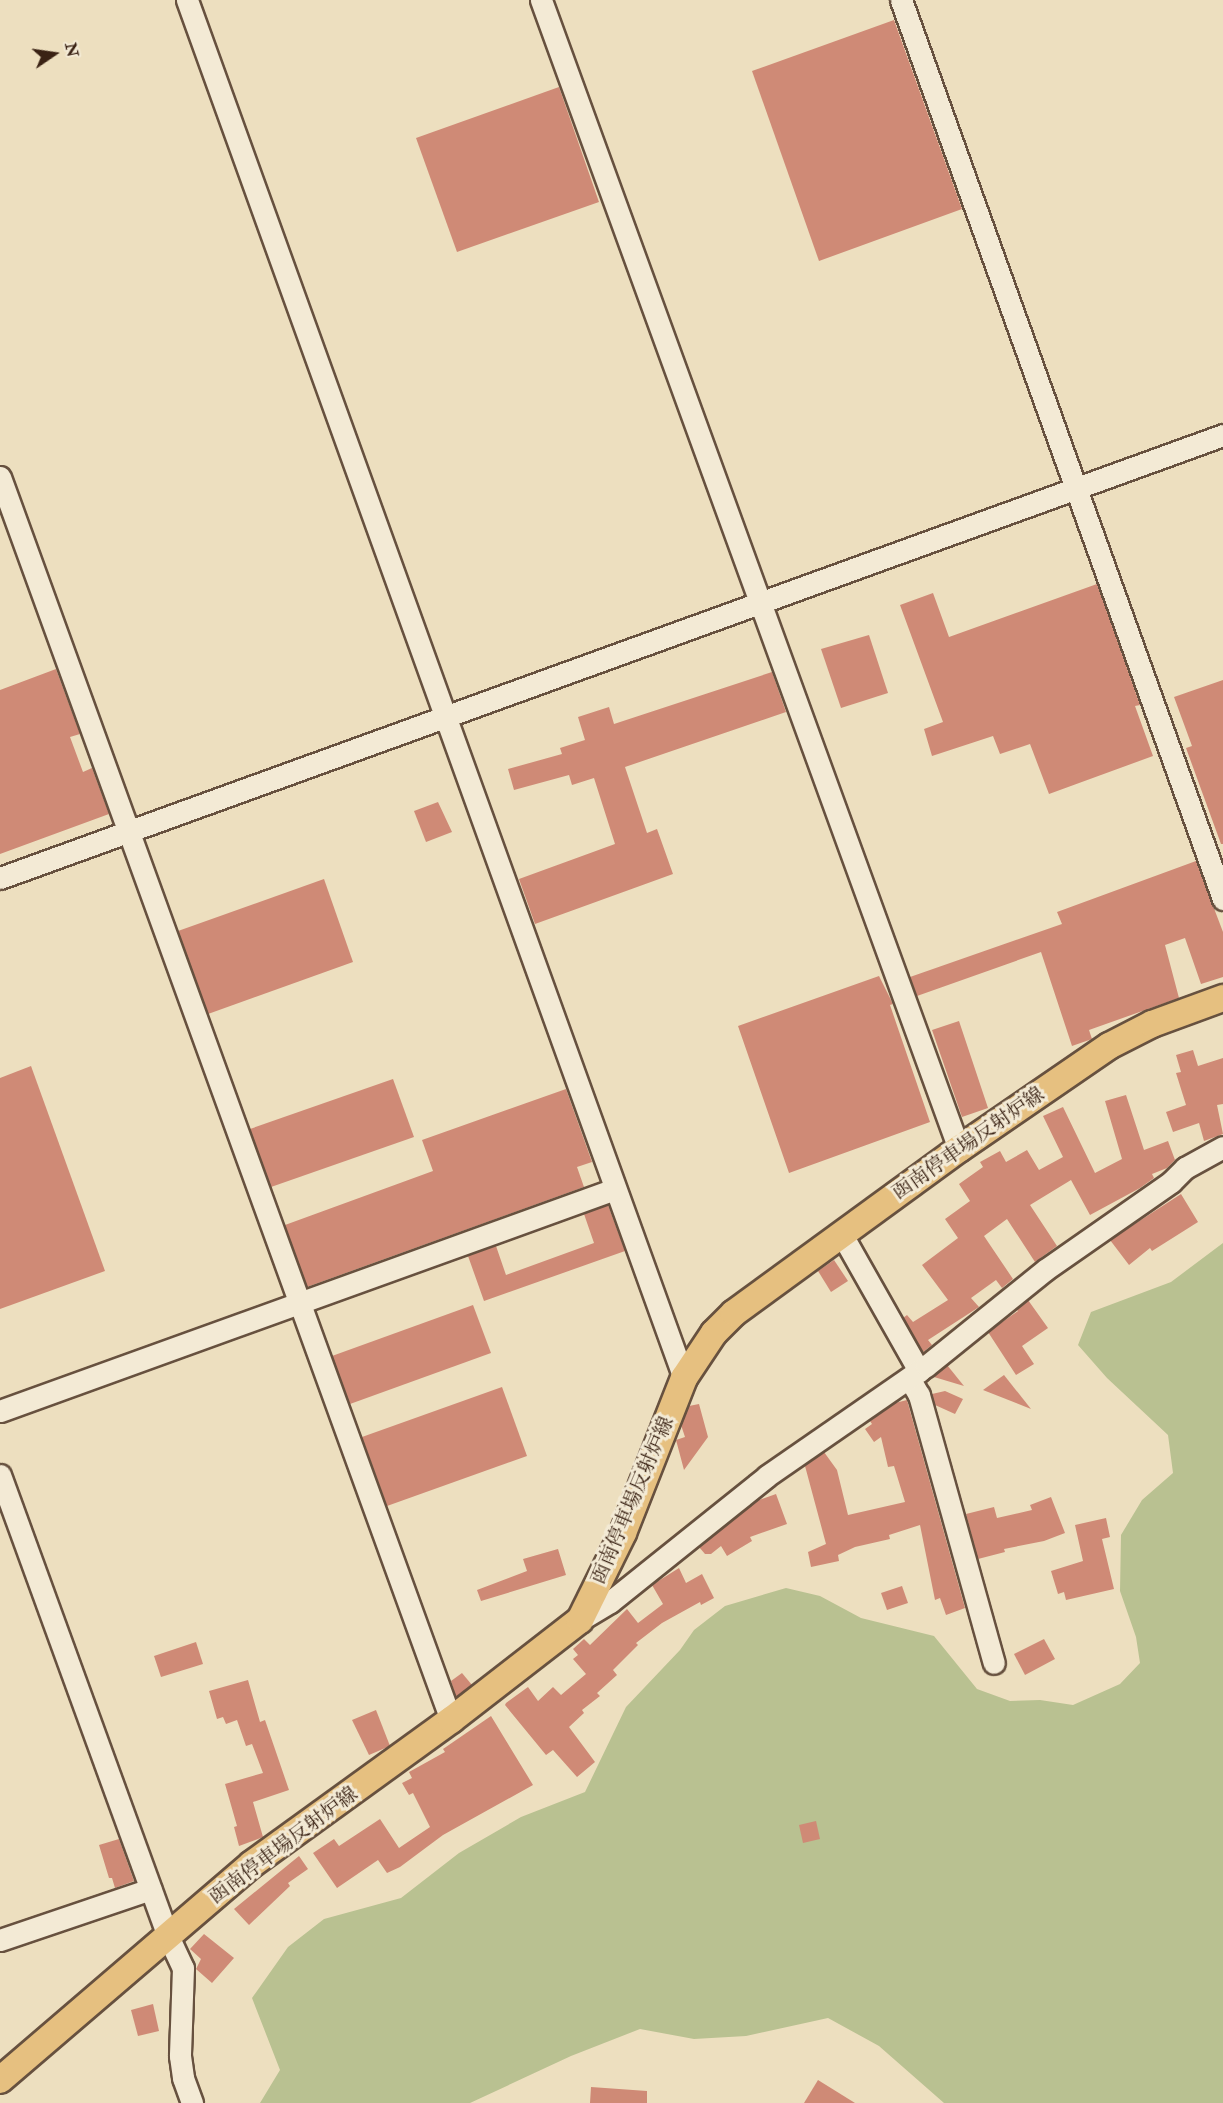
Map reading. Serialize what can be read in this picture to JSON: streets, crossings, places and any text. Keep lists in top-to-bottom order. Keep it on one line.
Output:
{"streets":{"main road":["函南停車場反射炉線"]},"north":"right"}
